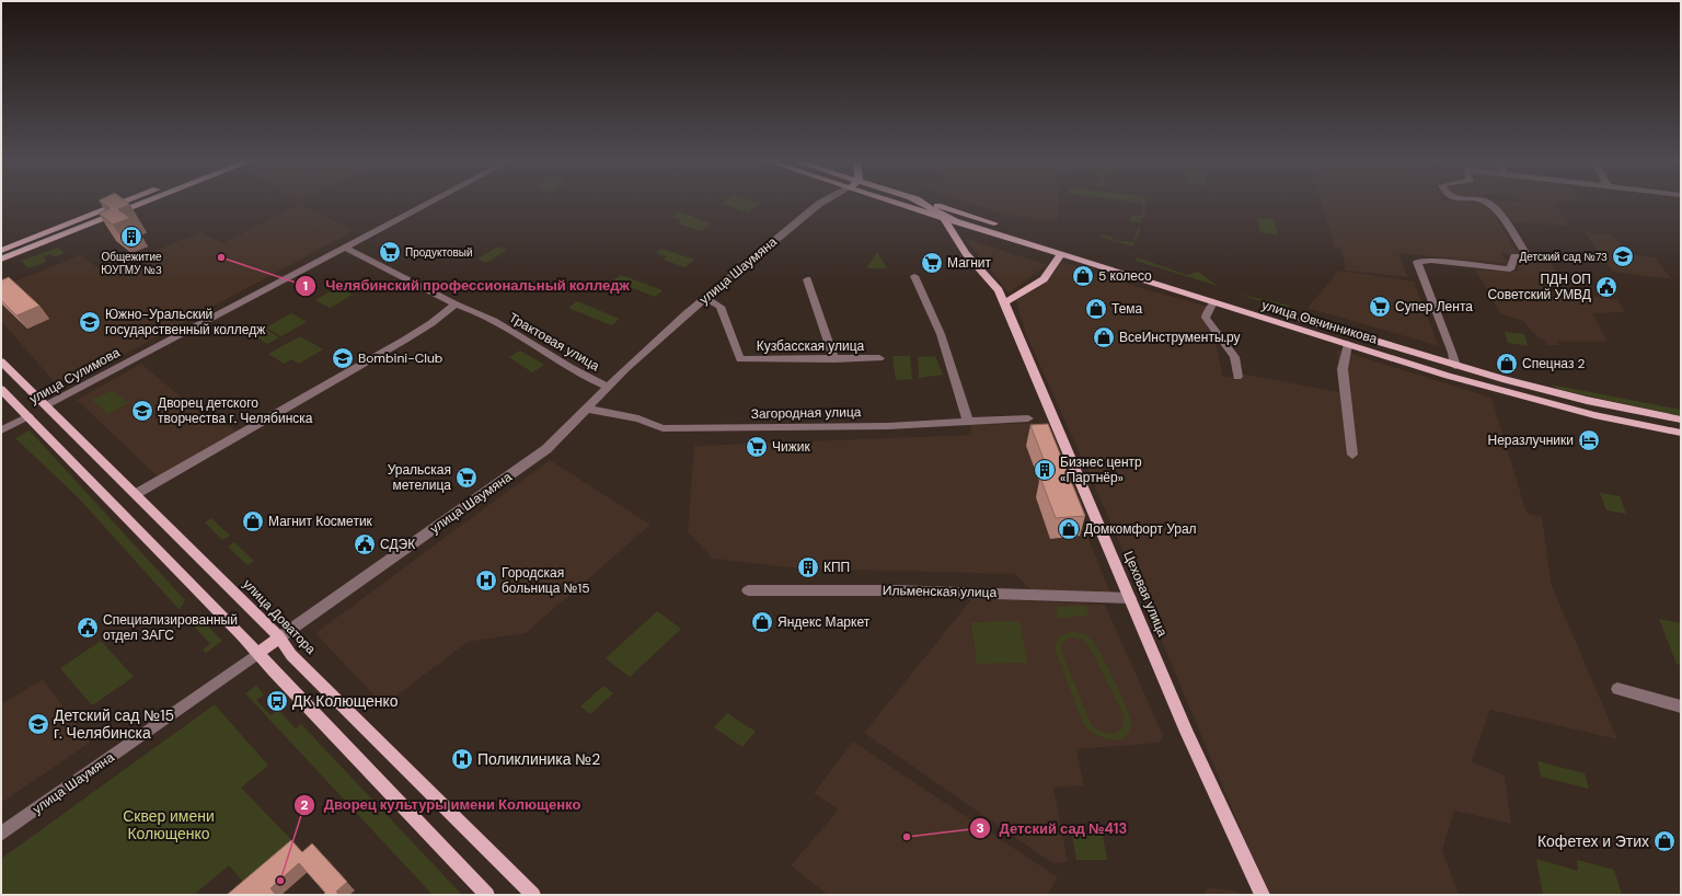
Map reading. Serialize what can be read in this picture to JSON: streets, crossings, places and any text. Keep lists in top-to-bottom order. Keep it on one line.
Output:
{"streets":{"main road":["улица Шаумяна","улица Овчинникова","улица Сулимова","Цеховая улица","улица Доватора"],"street":["Трактовая улица","Кузбасская улица","Загородная улица","Ильменская улица"]},"crossings":[["улица Шаумяна","Трактовая улица"],["улица Шаумяна","Кузбасская улица"],["улица Шаумяна","Загородная улица"],["улица Шаумяна","улица Доватора"],["Трактовая улица","улица Сулимова"],["улица Сулимова","улица Доватора"],["Ильменская улица","Цеховая улица"]],"parks":["Сквер имени Колющенко"],"places":{"building":["Общежитие ЮУГМУ №3","Бизнес центр «Партнёр»","КПП"],"supermarket":["Продуктовый","Магнит","Супер Лента","Чижик","Уральская метелица"],"school or university":["Детский сад №73","Южно-Уральский государственный колледж","Bombini-Club","Дворец детского творчества г. Челябинска","Детский сад №15 г. Челябинска"],"other":["Челябинский профессиональный колледж","Детский сад №413","Дворец культуры имени Колющенко"],"shop":["5 колесо","Тема","ВсеИнструменты.ру","Спецназ 2","Магнит Косметик","Домкомфорт Урал","Яндекс Маркет","Кофетех и Этих"],"public building":["ПДН ОП Советский УМВД","СДЭК","Специализированный отдел ЗАГС"],"hotel":["Неразлучники"],"hospital":["Городская больница №15","Поликлиника №2"],"bus stop":["ДК Колющенко"]}}
